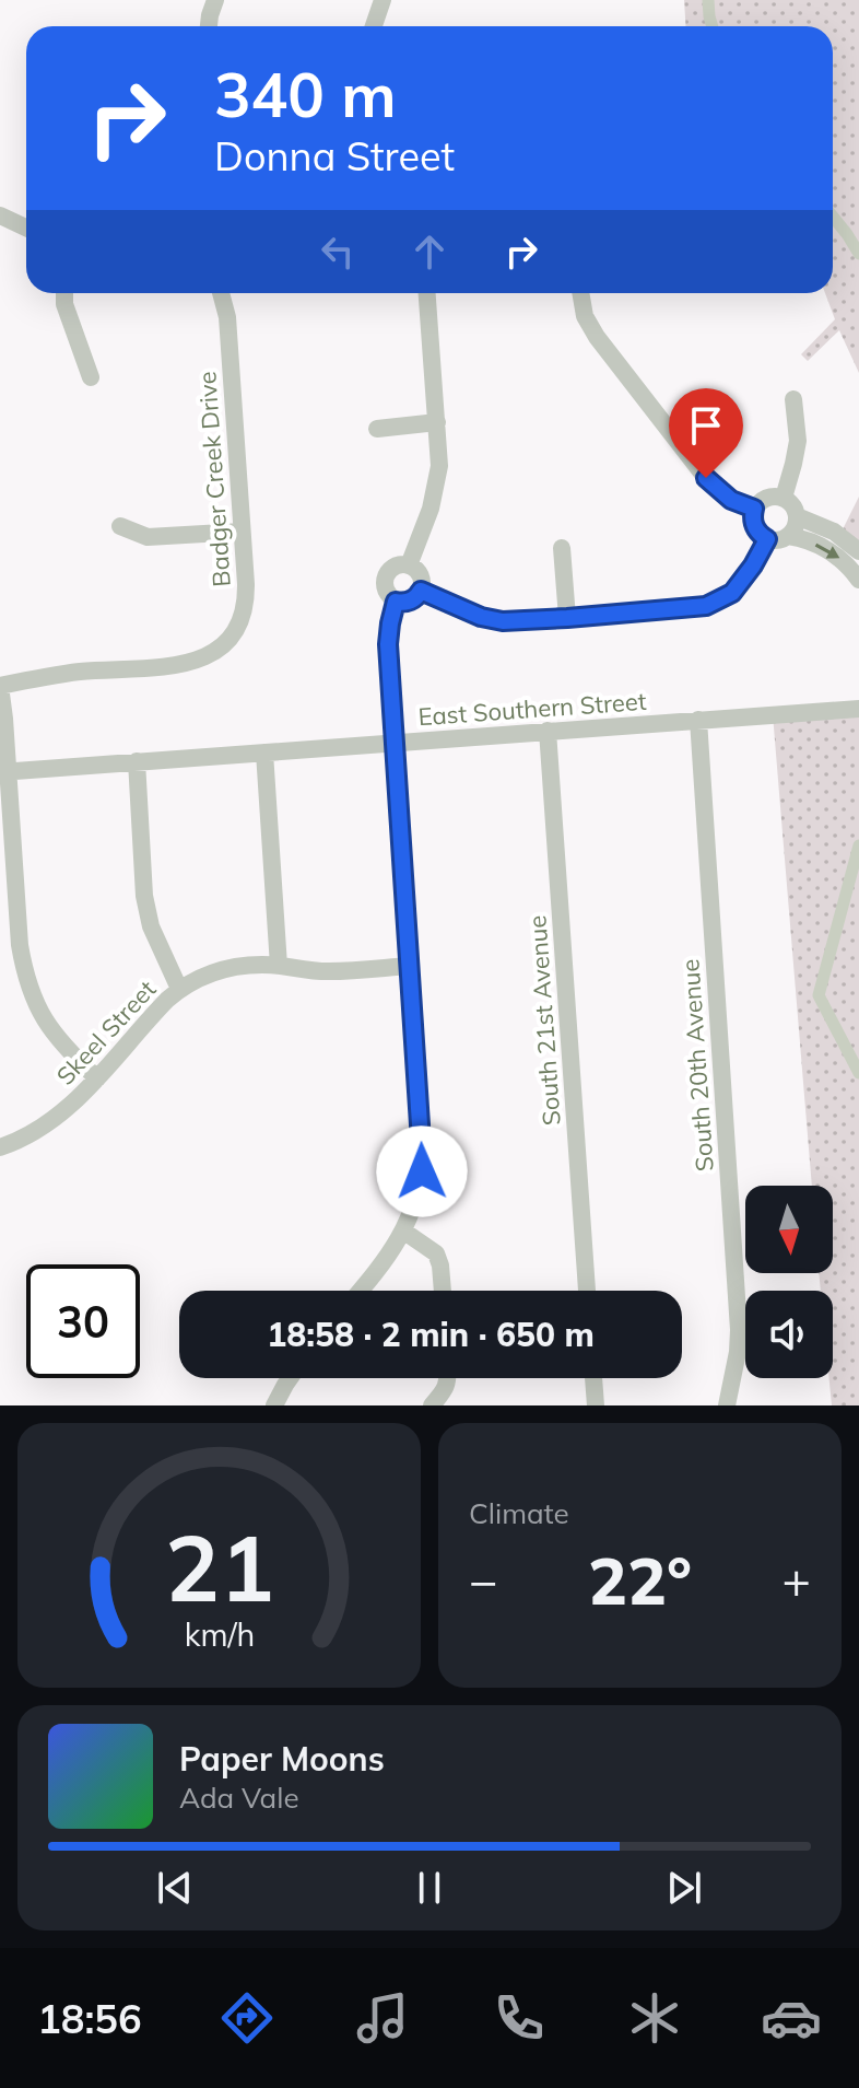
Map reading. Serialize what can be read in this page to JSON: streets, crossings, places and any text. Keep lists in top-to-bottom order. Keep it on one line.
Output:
{"streets":{"street":["Badger Creek Drive","East Southern Street","South 21st Avenue","Skeel Street","South 20th Avenue"]},"crossings":[["East Southern Street","South 21st Avenue"],["East Southern Street","South 20th Avenue"]],"north":"bottom","page":{"turn":["340 m","Donna Street"],"limit":"30","trip":"18:58 · 2 min · 650 m","tile":"Climate","heat":["−","22°","+"],"song":["Paper Moons","Ada Vale"],"tabs":"18:56","gauge":["21","km/h"]}}
